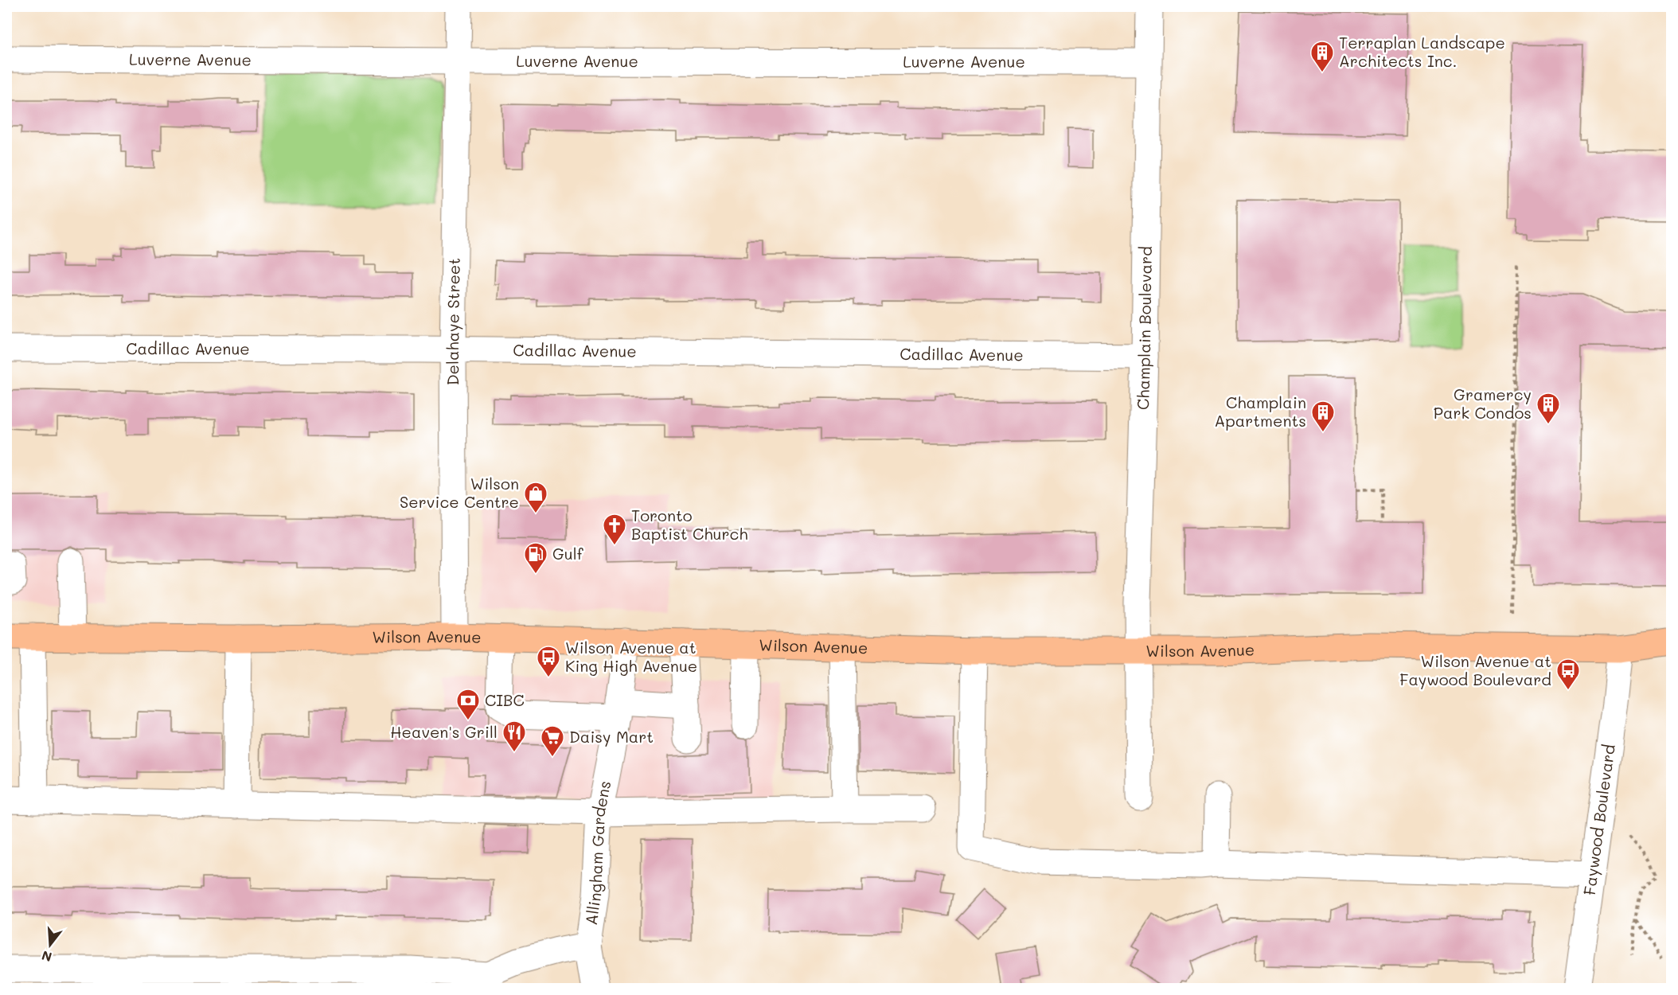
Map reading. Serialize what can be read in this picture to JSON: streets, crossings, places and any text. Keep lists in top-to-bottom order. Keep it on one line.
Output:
{"streets":{"main road":["Wilson Avenue"],"street":["Luverne Avenue","Delahaye Street","Champlain Boulevard","Cadillac Avenue","Faywood Boulevard","Allingham Gardens"]},"crossings":[["Luverne Avenue","Delahaye Street"],["Luverne Avenue","Champlain Boulevard"],["Delahaye Street","Cadillac Avenue"],["Delahaye Street","Wilson Avenue"],["Champlain Boulevard","Cadillac Avenue"],["Champlain Boulevard","Wilson Avenue"],["Wilson Avenue","Faywood Boulevard"],["Wilson Avenue","Allingham Gardens"]],"places":{"building":["Terraplan Landscape Architects Inc.","Gramercy Park Condos","Champlain Apartments"],"shop":["Wilson Service Centre"],"church":["Toronto Baptist Church"],"fuel station":["Gulf"],"bus stop":["Wilson Avenue at King High Avenue","Wilson Avenue at Faywood Boulevard"],"bank":["CIBC"],"restaurant":["Heaven's Grill"],"supermarket":["Daisy Mart"]},"north":"bottom"}
